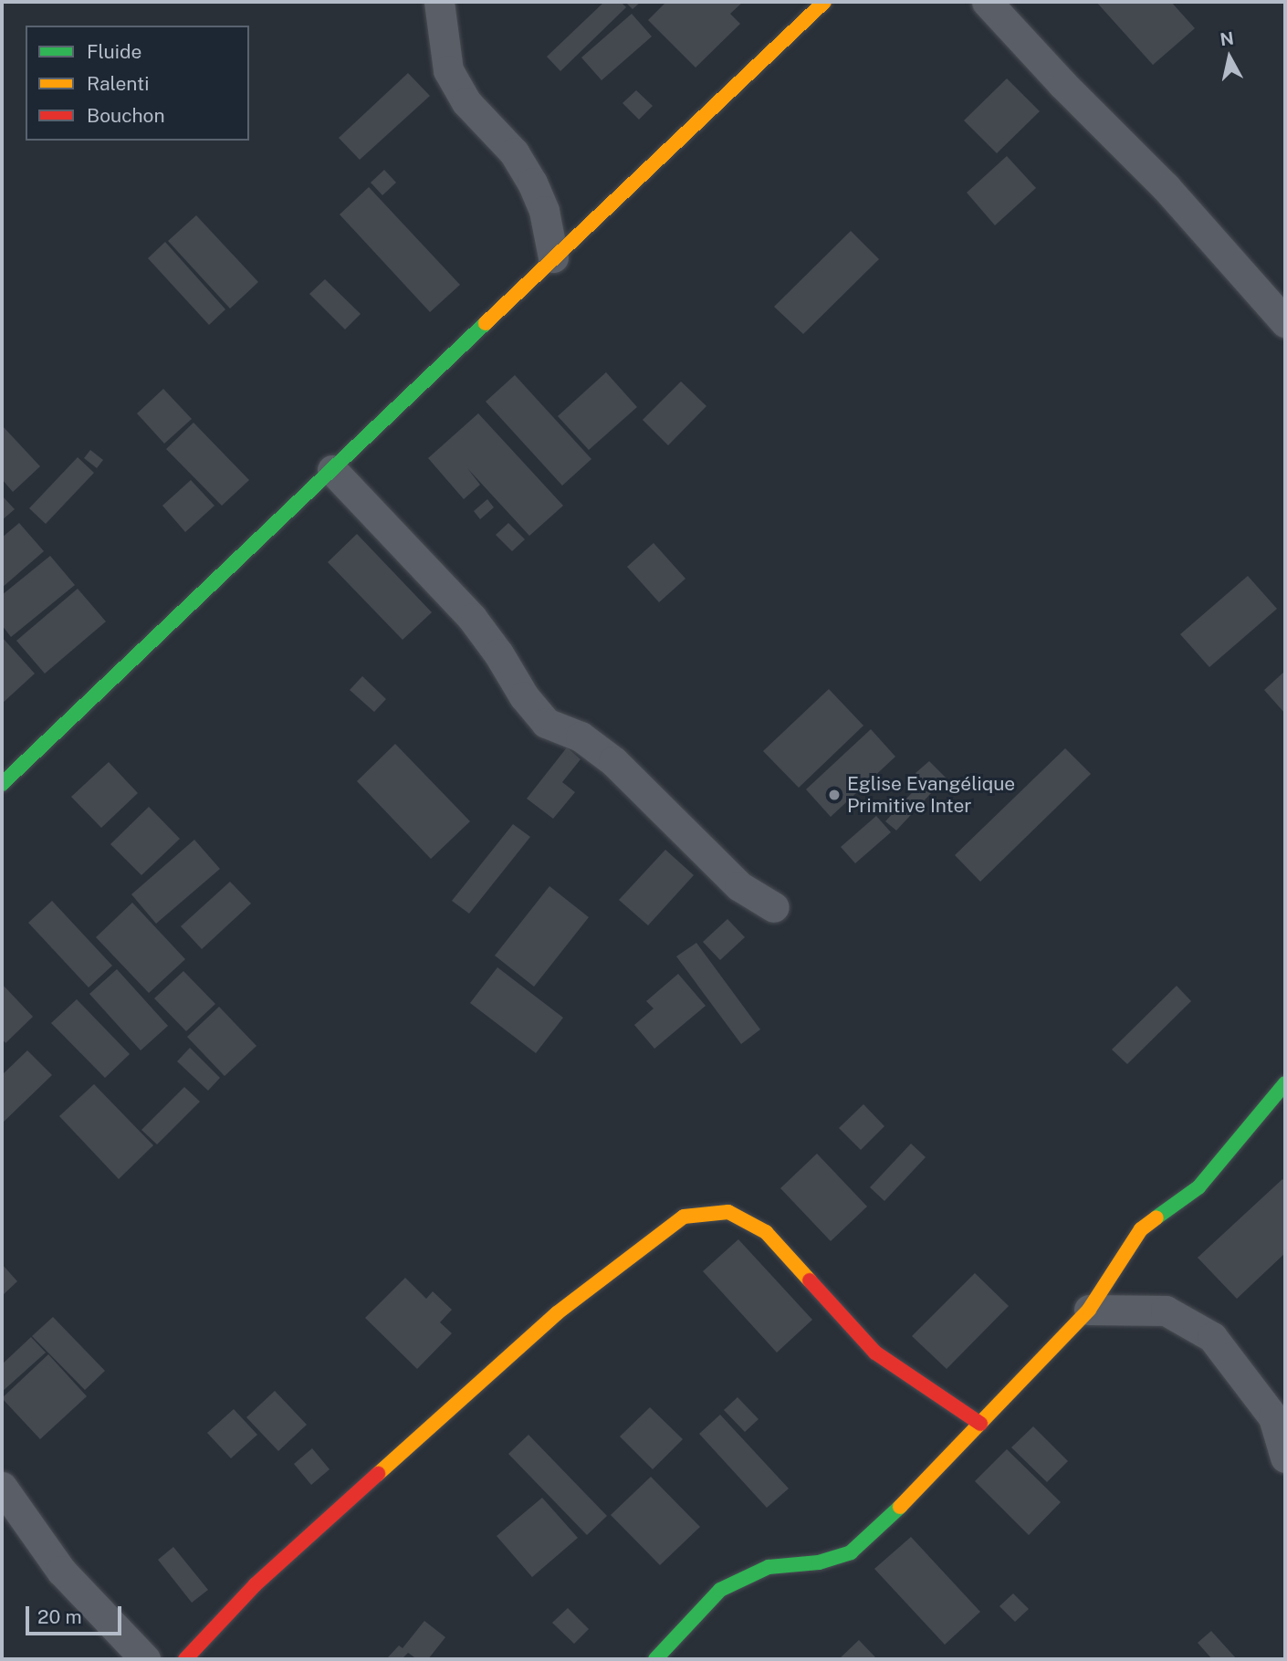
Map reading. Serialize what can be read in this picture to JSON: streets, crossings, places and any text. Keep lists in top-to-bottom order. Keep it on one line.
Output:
{"places":["Eglise Evangélique Primitive Inter"],"legend":["Fluide","Ralenti","Bouchon"],"scale_bar":"20 m","north":"top"}
